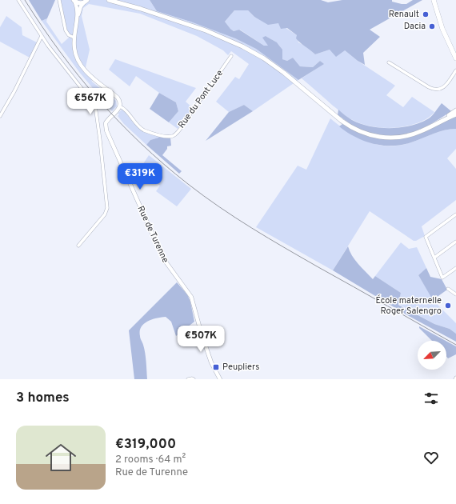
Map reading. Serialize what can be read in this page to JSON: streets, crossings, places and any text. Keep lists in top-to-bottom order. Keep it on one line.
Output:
{"streets":{"street":["Rue du Pont Luce","Rue de Turenne"]},"places":{"other":["Renault","Dacia","École maternelle Roger Salengro"],"transit":["Peupliers"]},"north":"bottom left","page":{"price":["€567K","€319K","€507K"],"heading":"3 homes","list":[{"name":"€319,000","note":"2 rooms · 64 m² · Rue de Turenne"}]}}
